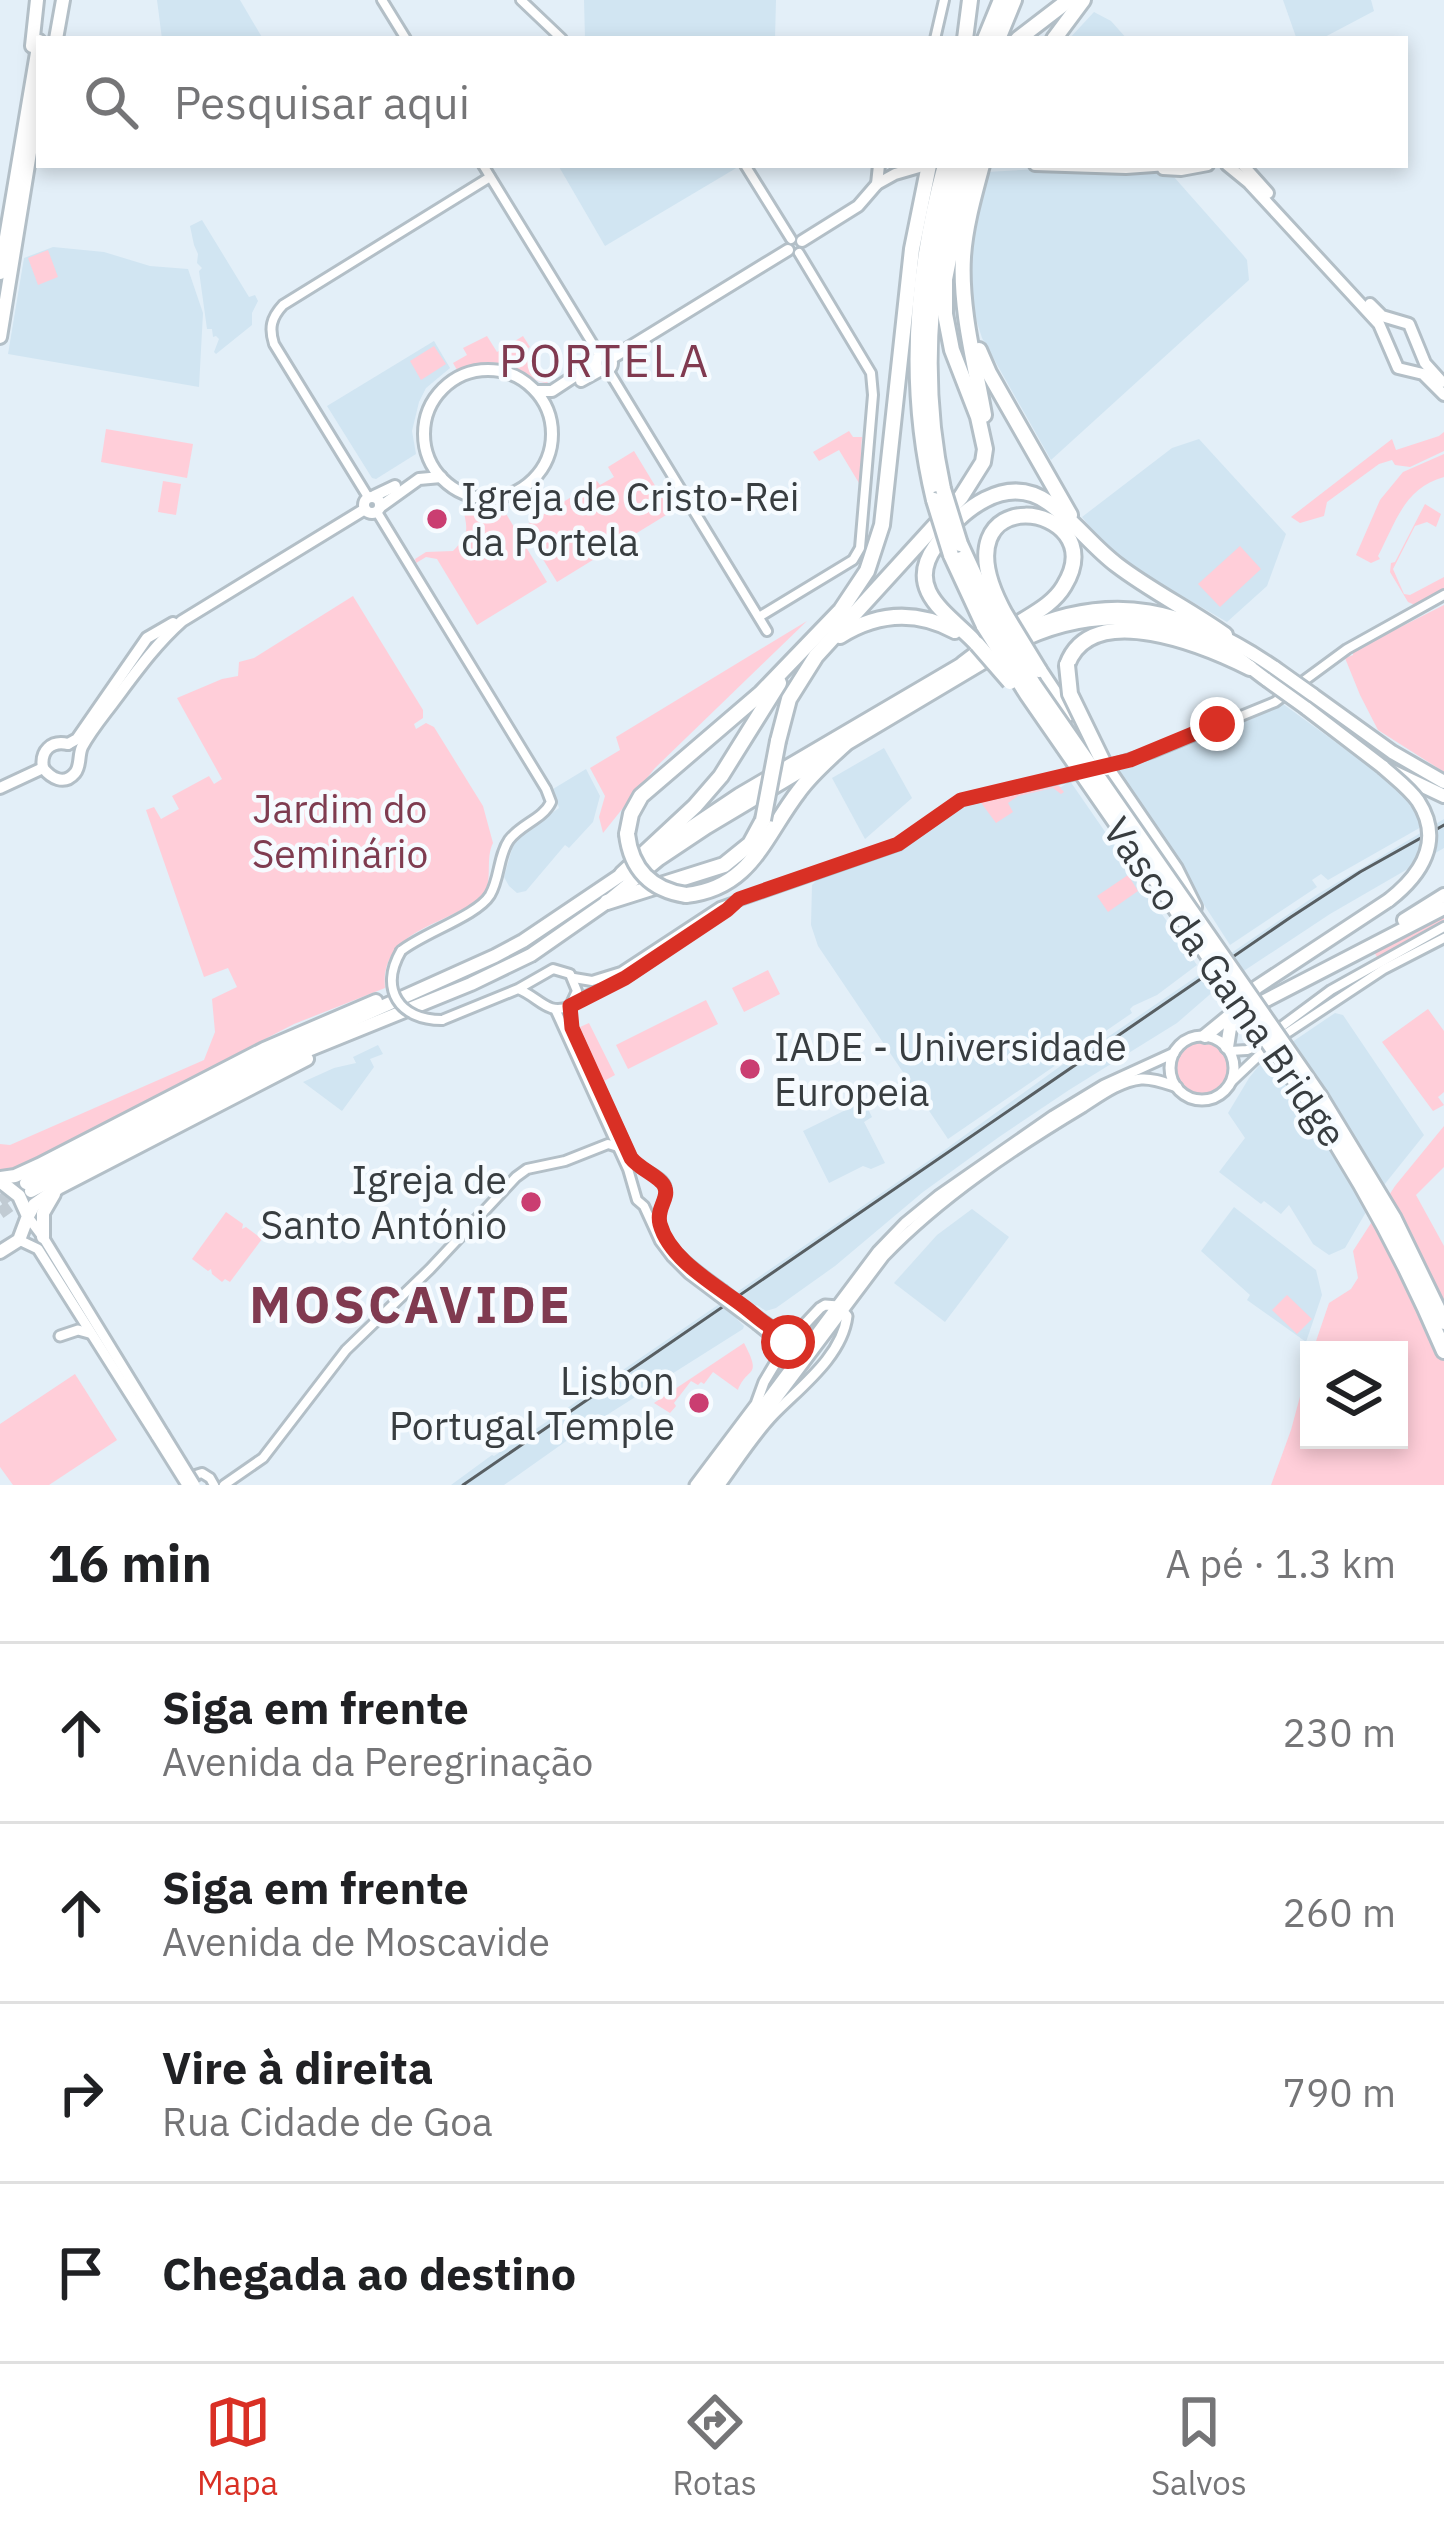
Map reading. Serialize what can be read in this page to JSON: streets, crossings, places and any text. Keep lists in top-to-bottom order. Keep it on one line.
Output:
{"streets":{"highway":["Vasco da Gama Bridge"]},"districts":["PORTELA","MOSCAVIDE"],"parks":["Jardim do Seminário"],"places":["Igreja de Cristo-Rei da Portela","IADE - Universidade Europeia","Igreja de Santo António","Lisbon Portugal Temple"],"page":{"search":"Pesquisar aqui","heading":["16 min","A pé · 1.3 km"],"list":[["Siga em frente","Avenida da Peregrinação","230 m"],["Siga em frente","Avenida de Moscavide","260 m"],["Vire à direita","Rua Cidade de Goa","790 m"],"Chegada ao destino"],"nav":["Mapa","Rotas","Salvos"]}}
